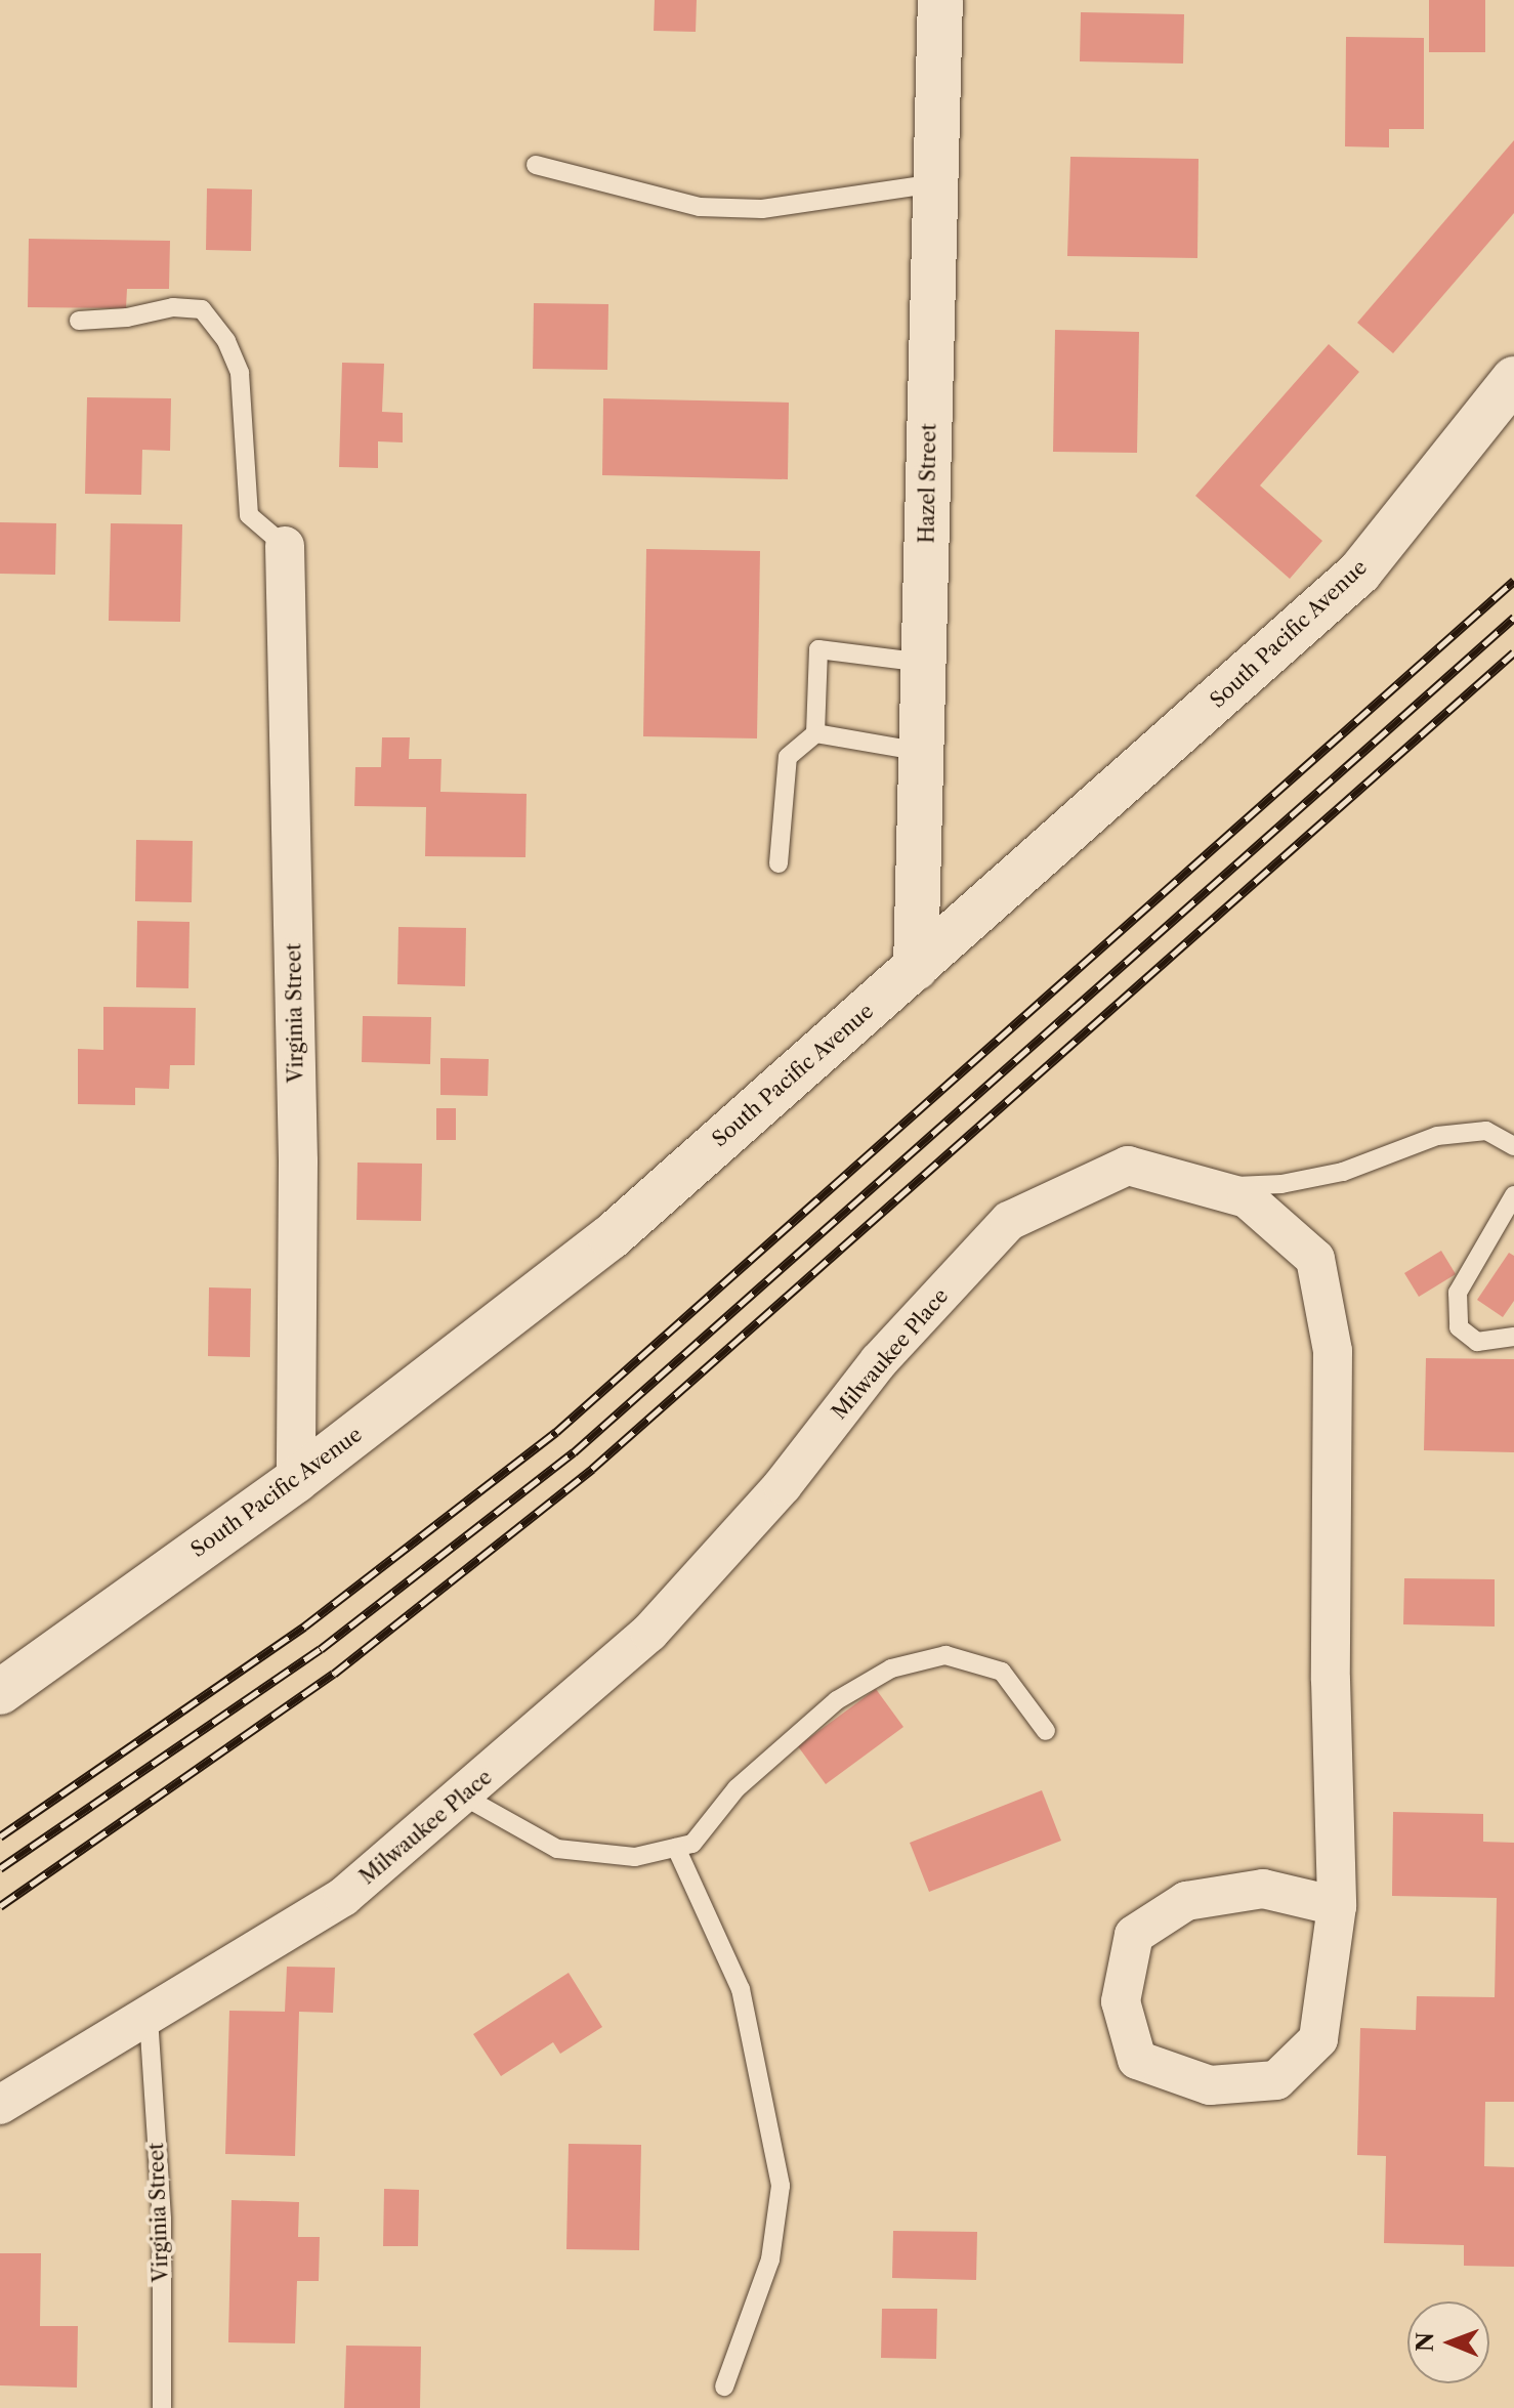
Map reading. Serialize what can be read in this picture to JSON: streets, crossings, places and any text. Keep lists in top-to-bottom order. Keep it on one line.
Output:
{"streets":{"street":["Hazel Street","South Pacific Avenue","Virginia Street","Milwaukee Place"]},"crossings":[["Hazel Street","South Pacific Avenue"],["South Pacific Avenue","Virginia Street"],["Virginia Street","Milwaukee Place"]],"north":"left"}
